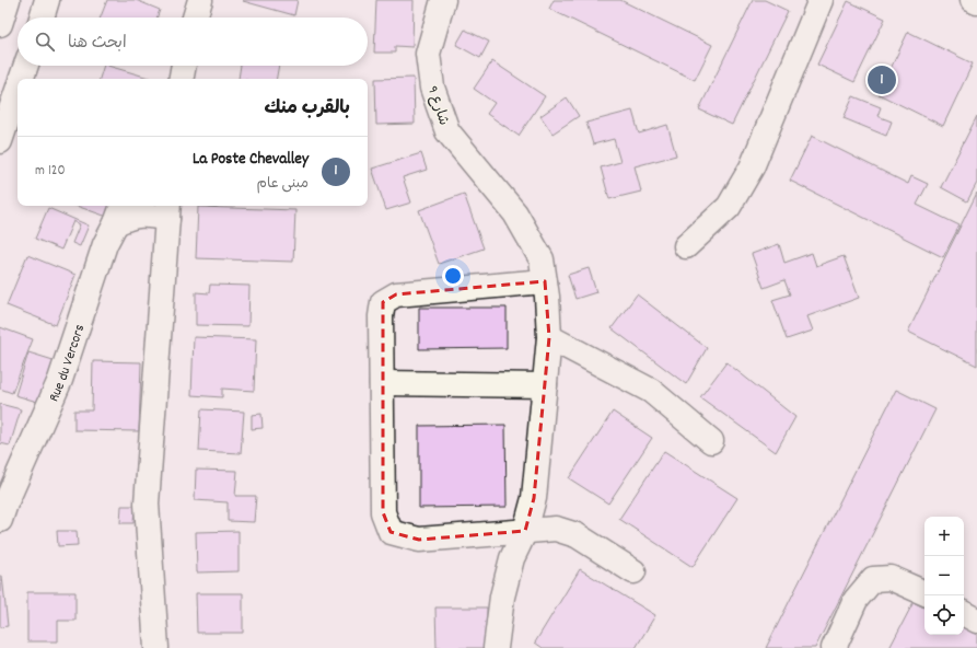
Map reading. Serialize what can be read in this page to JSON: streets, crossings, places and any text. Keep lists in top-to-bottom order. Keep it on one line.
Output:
{"streets":{"street":["شارع 9","Rue du Vercors"]},"page":{"search":"ابحث هنا","pins":"1","heading":"بالقرب منك","list":[{"mark":"1","name":"La Poste Chevalley","note":"مبنى عام","value":"120 m"}],"map_buttons":["+","−"]}}
